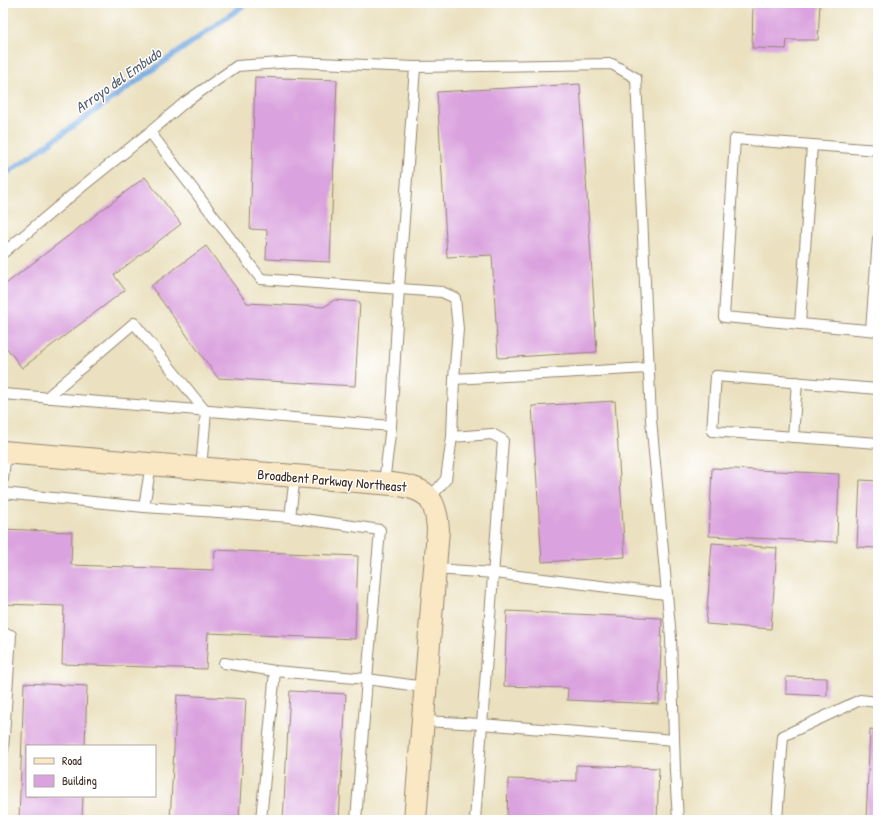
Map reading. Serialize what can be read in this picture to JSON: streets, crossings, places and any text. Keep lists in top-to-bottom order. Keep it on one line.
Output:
{"streets":{"street":["Broadbent Parkway Northeast"]},"water":["Arroyo del Embudo"],"legend":["Road","Building"]}
